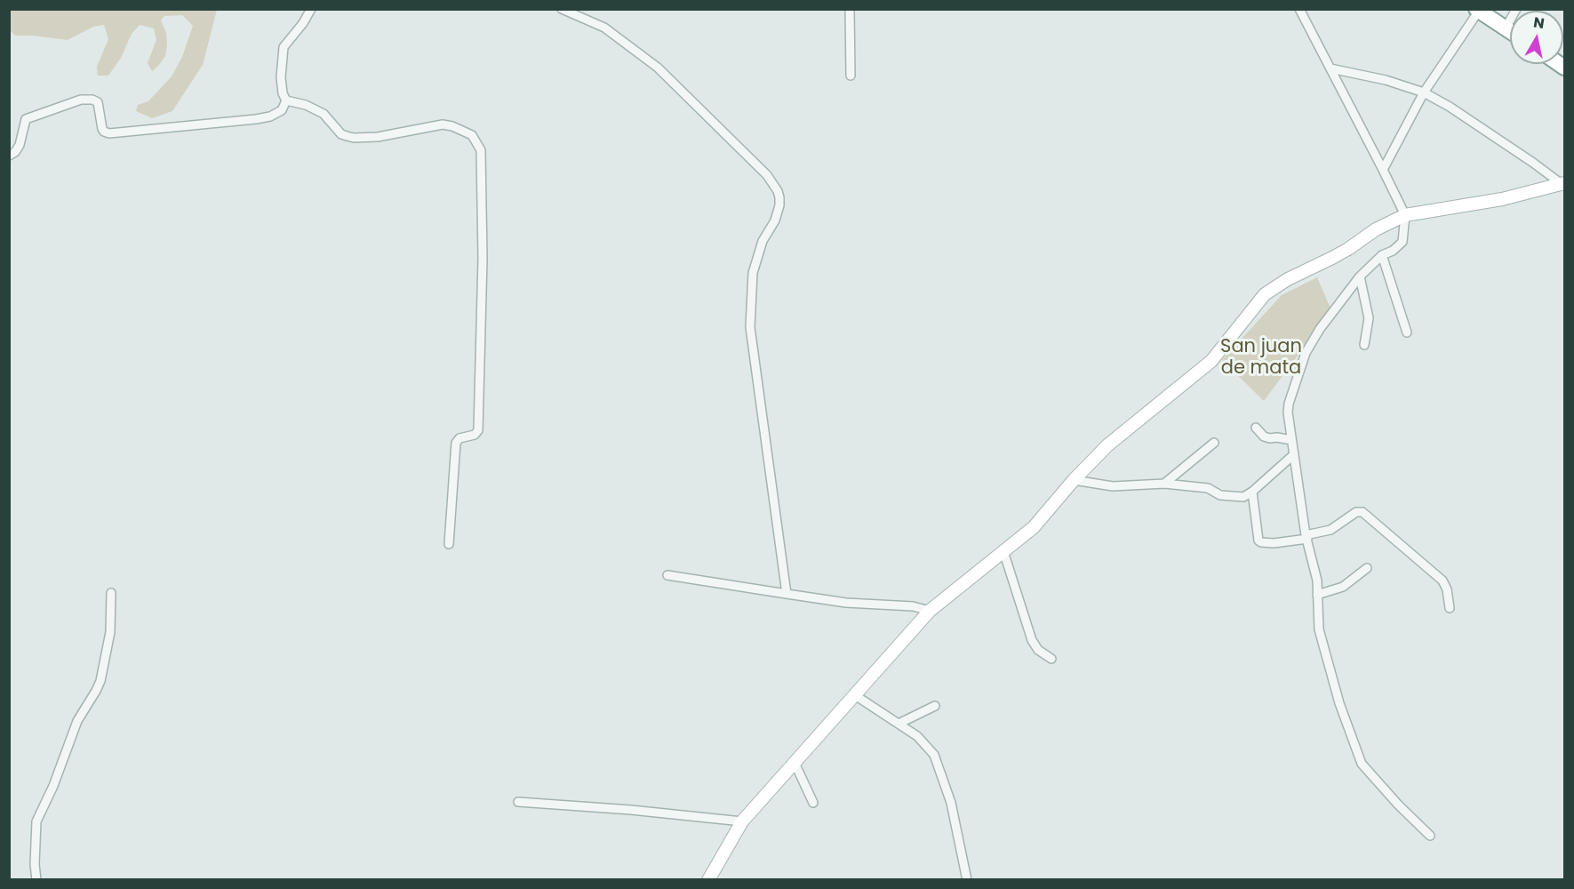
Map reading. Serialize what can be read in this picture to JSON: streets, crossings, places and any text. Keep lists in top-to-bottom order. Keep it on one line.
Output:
{"parks":["San juan de mata"],"north":"top"}
